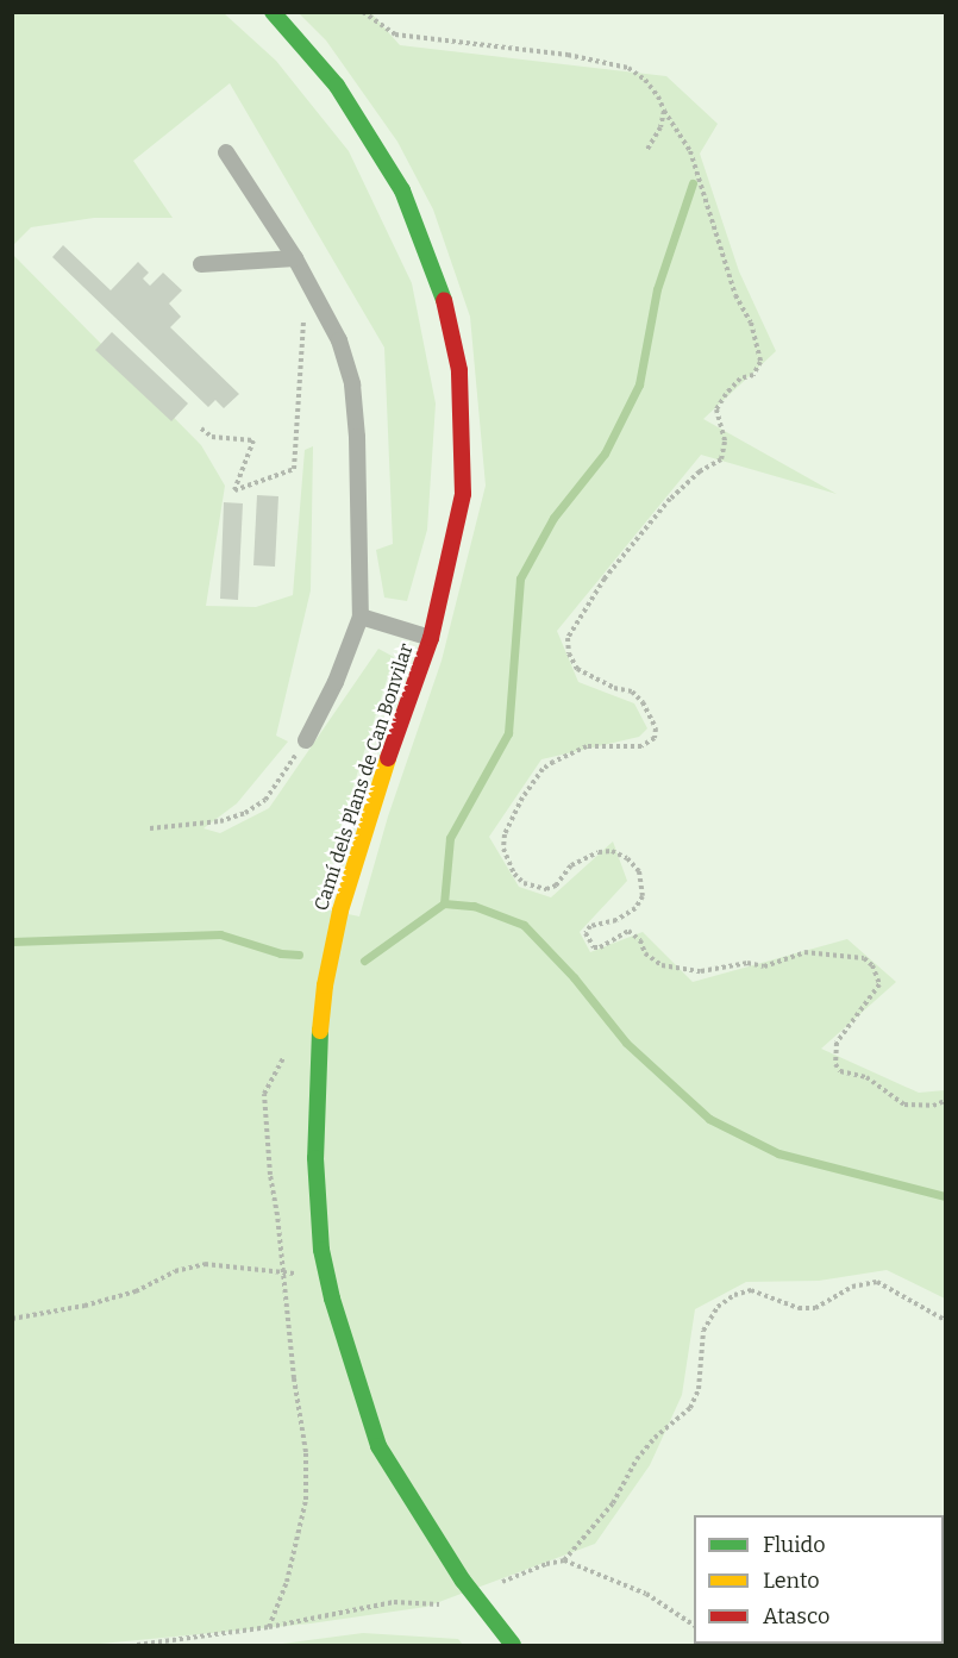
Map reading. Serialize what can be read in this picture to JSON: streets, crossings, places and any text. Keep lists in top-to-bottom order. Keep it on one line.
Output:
{"streets":{"street":["Camí dels Plans de Can Bonvilar"]},"legend":["Fluido","Lento","Atasco"]}
